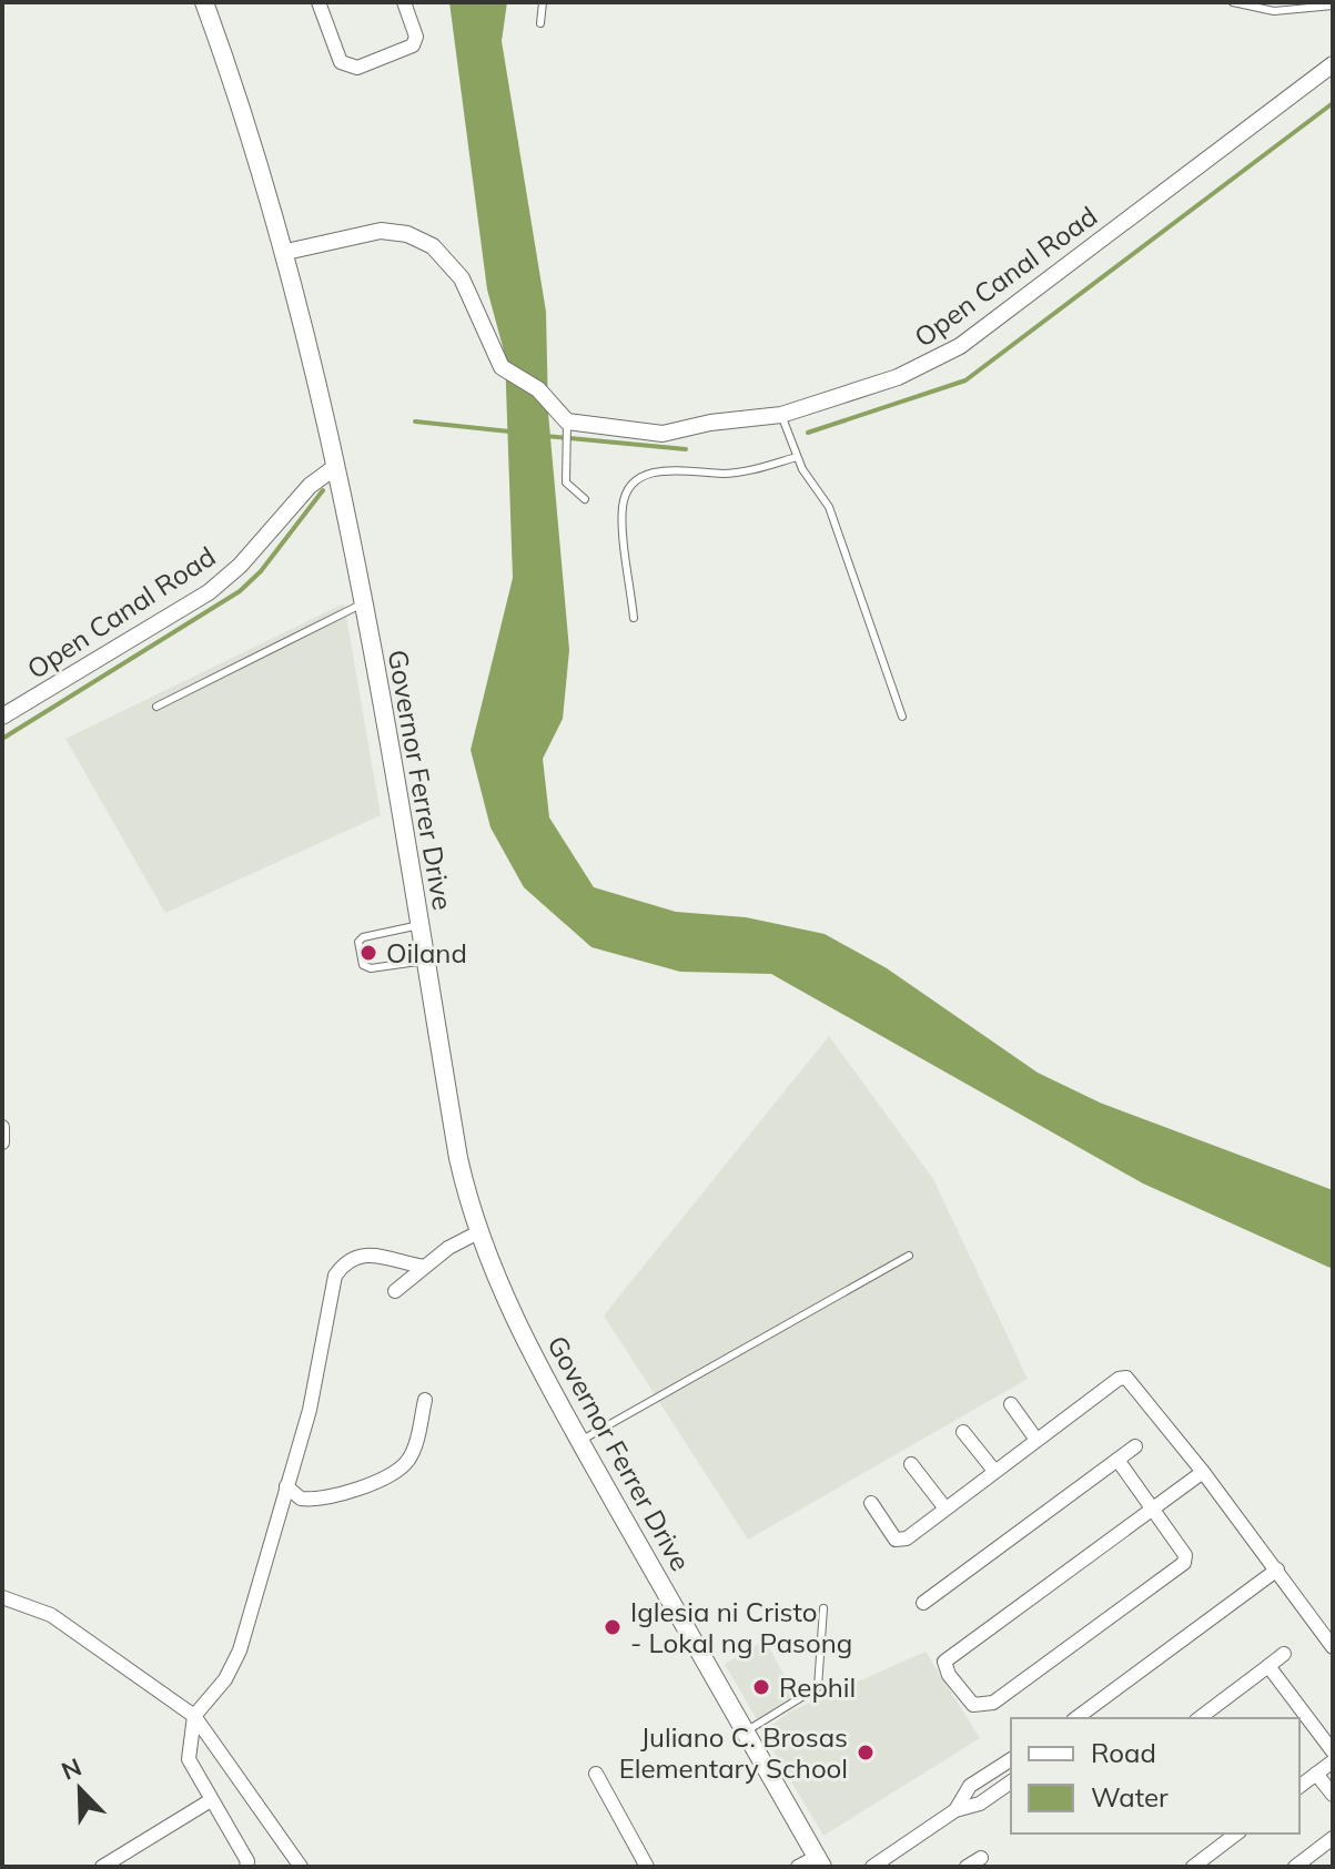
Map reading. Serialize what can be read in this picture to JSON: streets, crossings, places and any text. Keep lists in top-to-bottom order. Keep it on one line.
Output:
{"streets":{"main road":["Governor Ferrer Drive"],"street":["Open Canal Road"]},"crossings":[["Open Canal Road","Governor Ferrer Drive"]],"places":["Oiland","Iglesia ni Cristo - Lokal ng Pasong","Rephil","Juliano C. Brosas Elementary School"],"legend":["Road","Water"],"north":"top left"}
